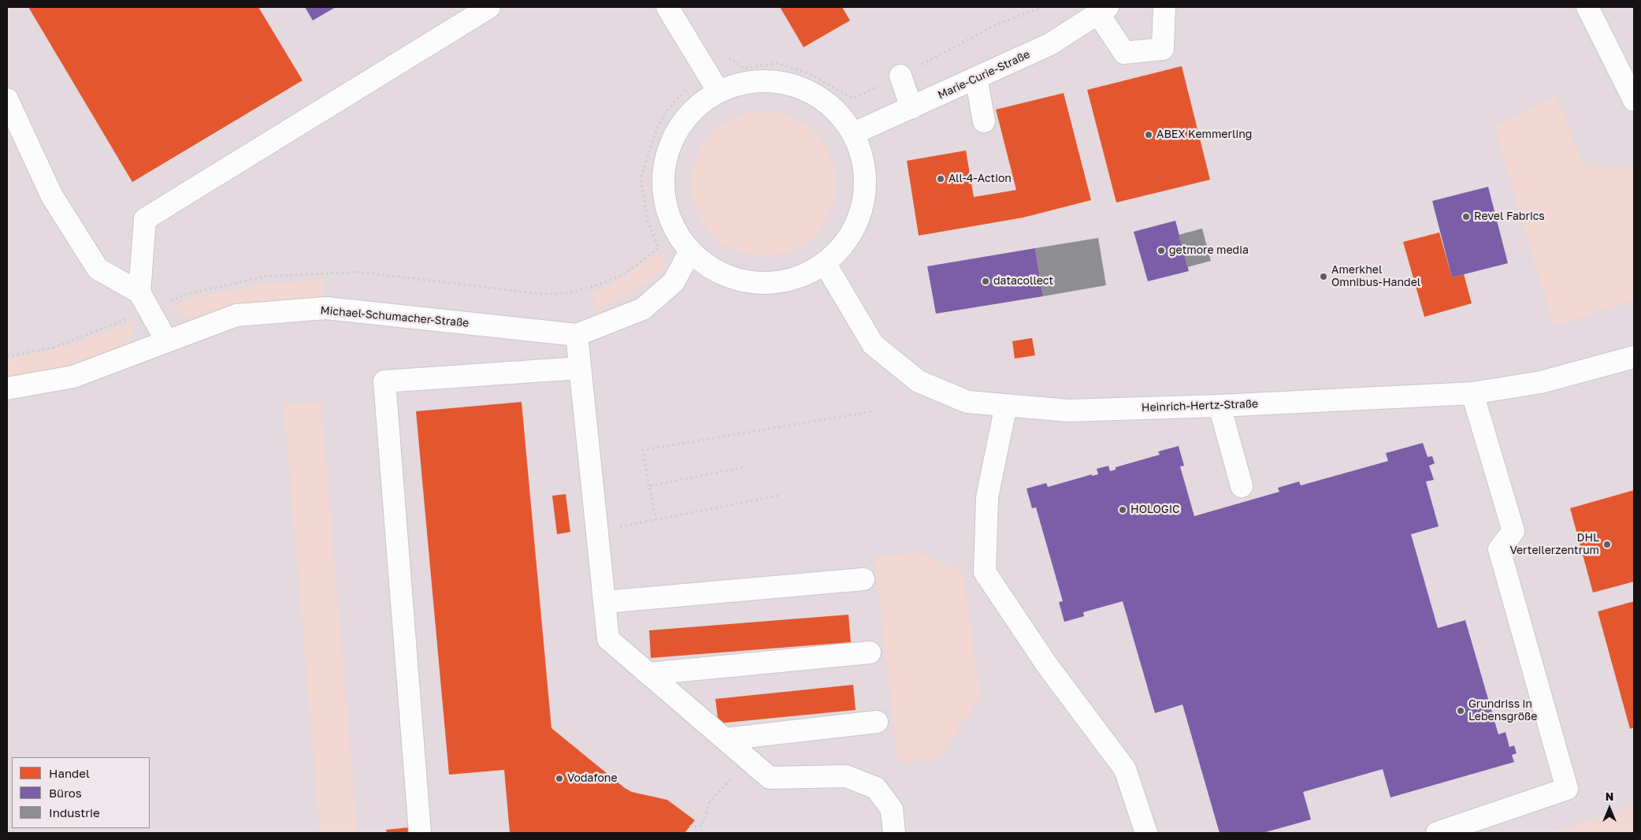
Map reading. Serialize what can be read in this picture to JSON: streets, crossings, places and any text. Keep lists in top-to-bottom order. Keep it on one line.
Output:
{"streets":{"street":["Marie-Curie-Straße","Michael-Schumacher-Straße","Heinrich-Hertz-Straße"]},"places":["ABEX Kemmerling","All-4-Action","Revel Fabrics","getmore media","Amerkhel Omnibus-Handel","datacollect","HOLOGIC","DHL Verteilerzentrum","Grundriss in Lebensgröße","Vodafone"],"legend":["Handel","Büros","Industrie"],"north":"top"}
